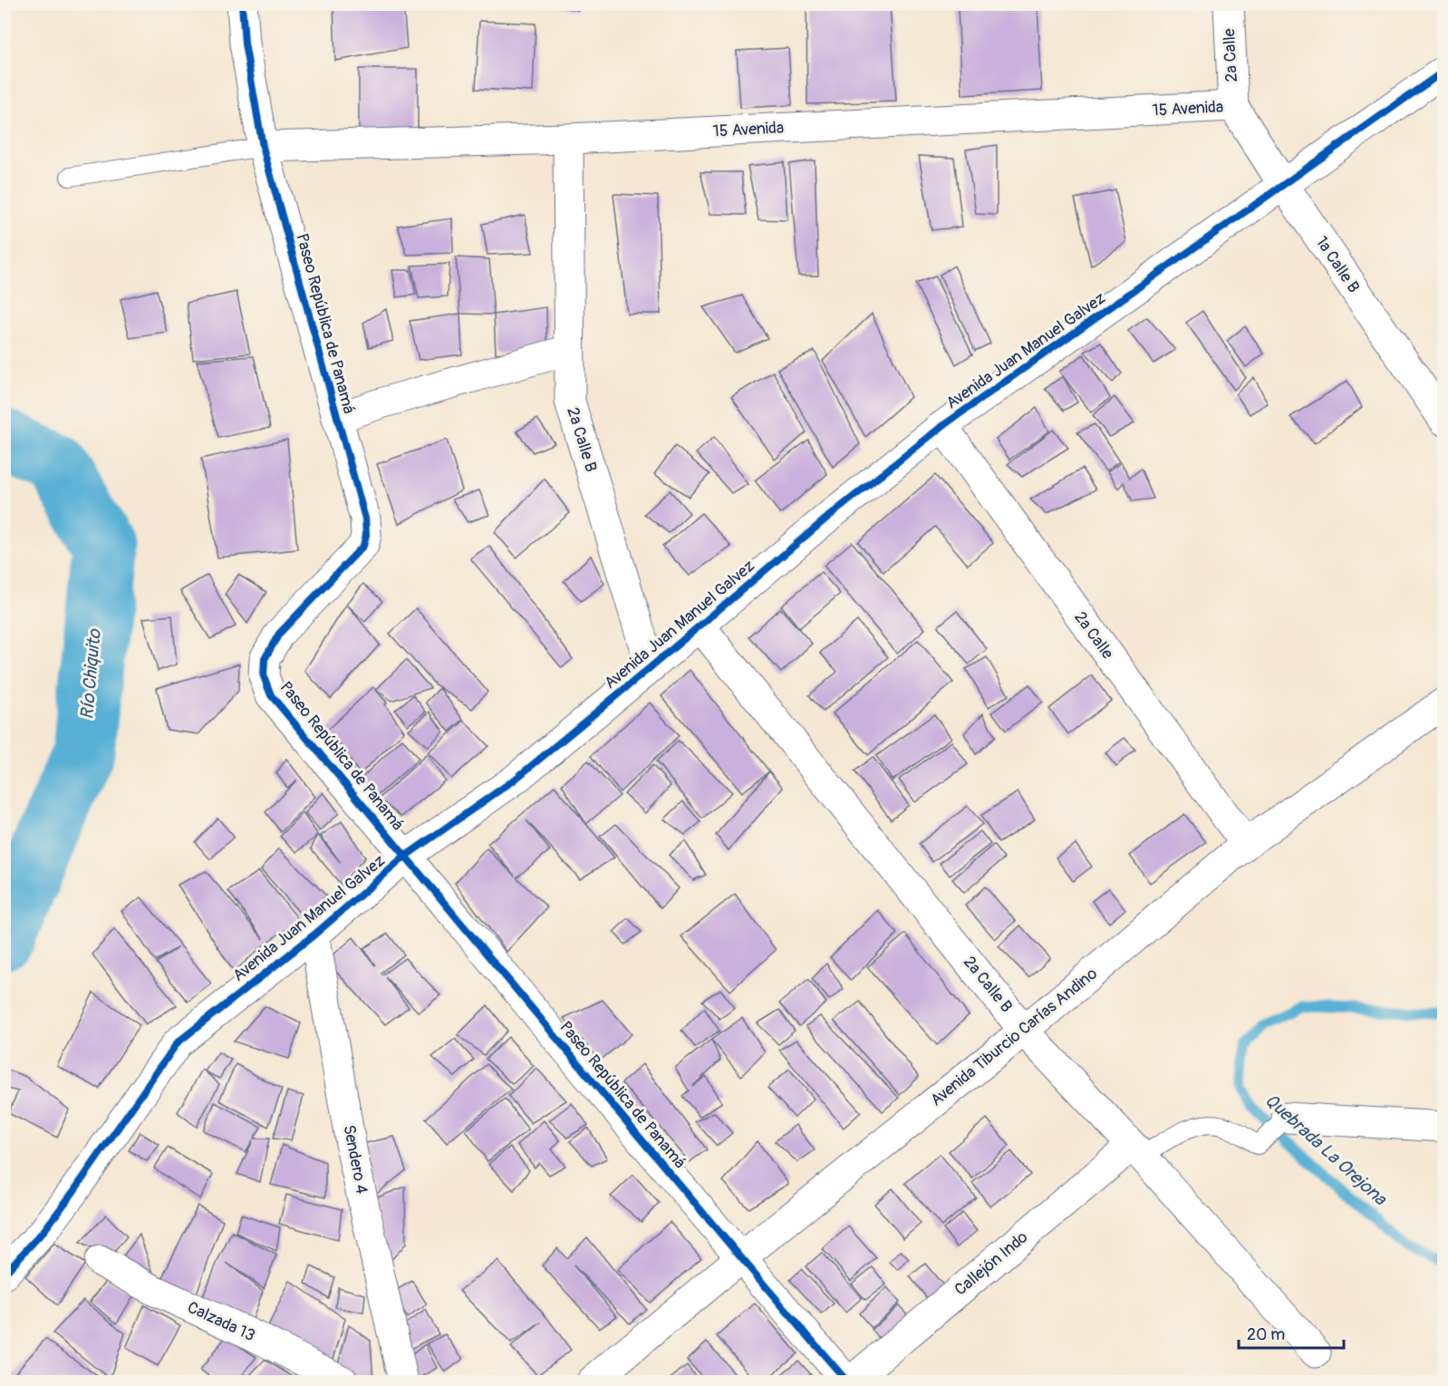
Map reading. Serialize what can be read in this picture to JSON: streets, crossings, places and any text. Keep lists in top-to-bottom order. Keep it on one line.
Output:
{"streets":{"street":["2a Calle","15 Avenida","1a Calle B","Paseo República de Panamá","Avenida Juan Manuel Galvez","2a Calle B","Avenida Tiburcio Carías Andino","Sendero 4","Callejón Indo","Calzada 13"]},"crossings":[["2a Calle","15 Avenida"],["2a Calle","1a Calle B"],["2a Calle","Avenida Juan Manuel Galvez"],["2a Calle","Avenida Tiburcio Carías Andino"],["15 Avenida","1a Calle B"],["15 Avenida","Paseo República de Panamá"],["15 Avenida","2a Calle B"],["1a Calle B","Avenida Juan Manuel Galvez"],["Paseo República de Panamá","Avenida Juan Manuel Galvez"],["Paseo República de Panamá","Avenida Tiburcio Carías Andino"],["Avenida Juan Manuel Galvez","2a Calle B"],["Avenida Juan Manuel Galvez","Sendero 4"],["2a Calle B","Avenida Tiburcio Carías Andino"],["2a Calle B","Callejón Indo"]],"water":["Río Chiquito","Quebrada La Orejona"],"scale_bar":"20 m"}
